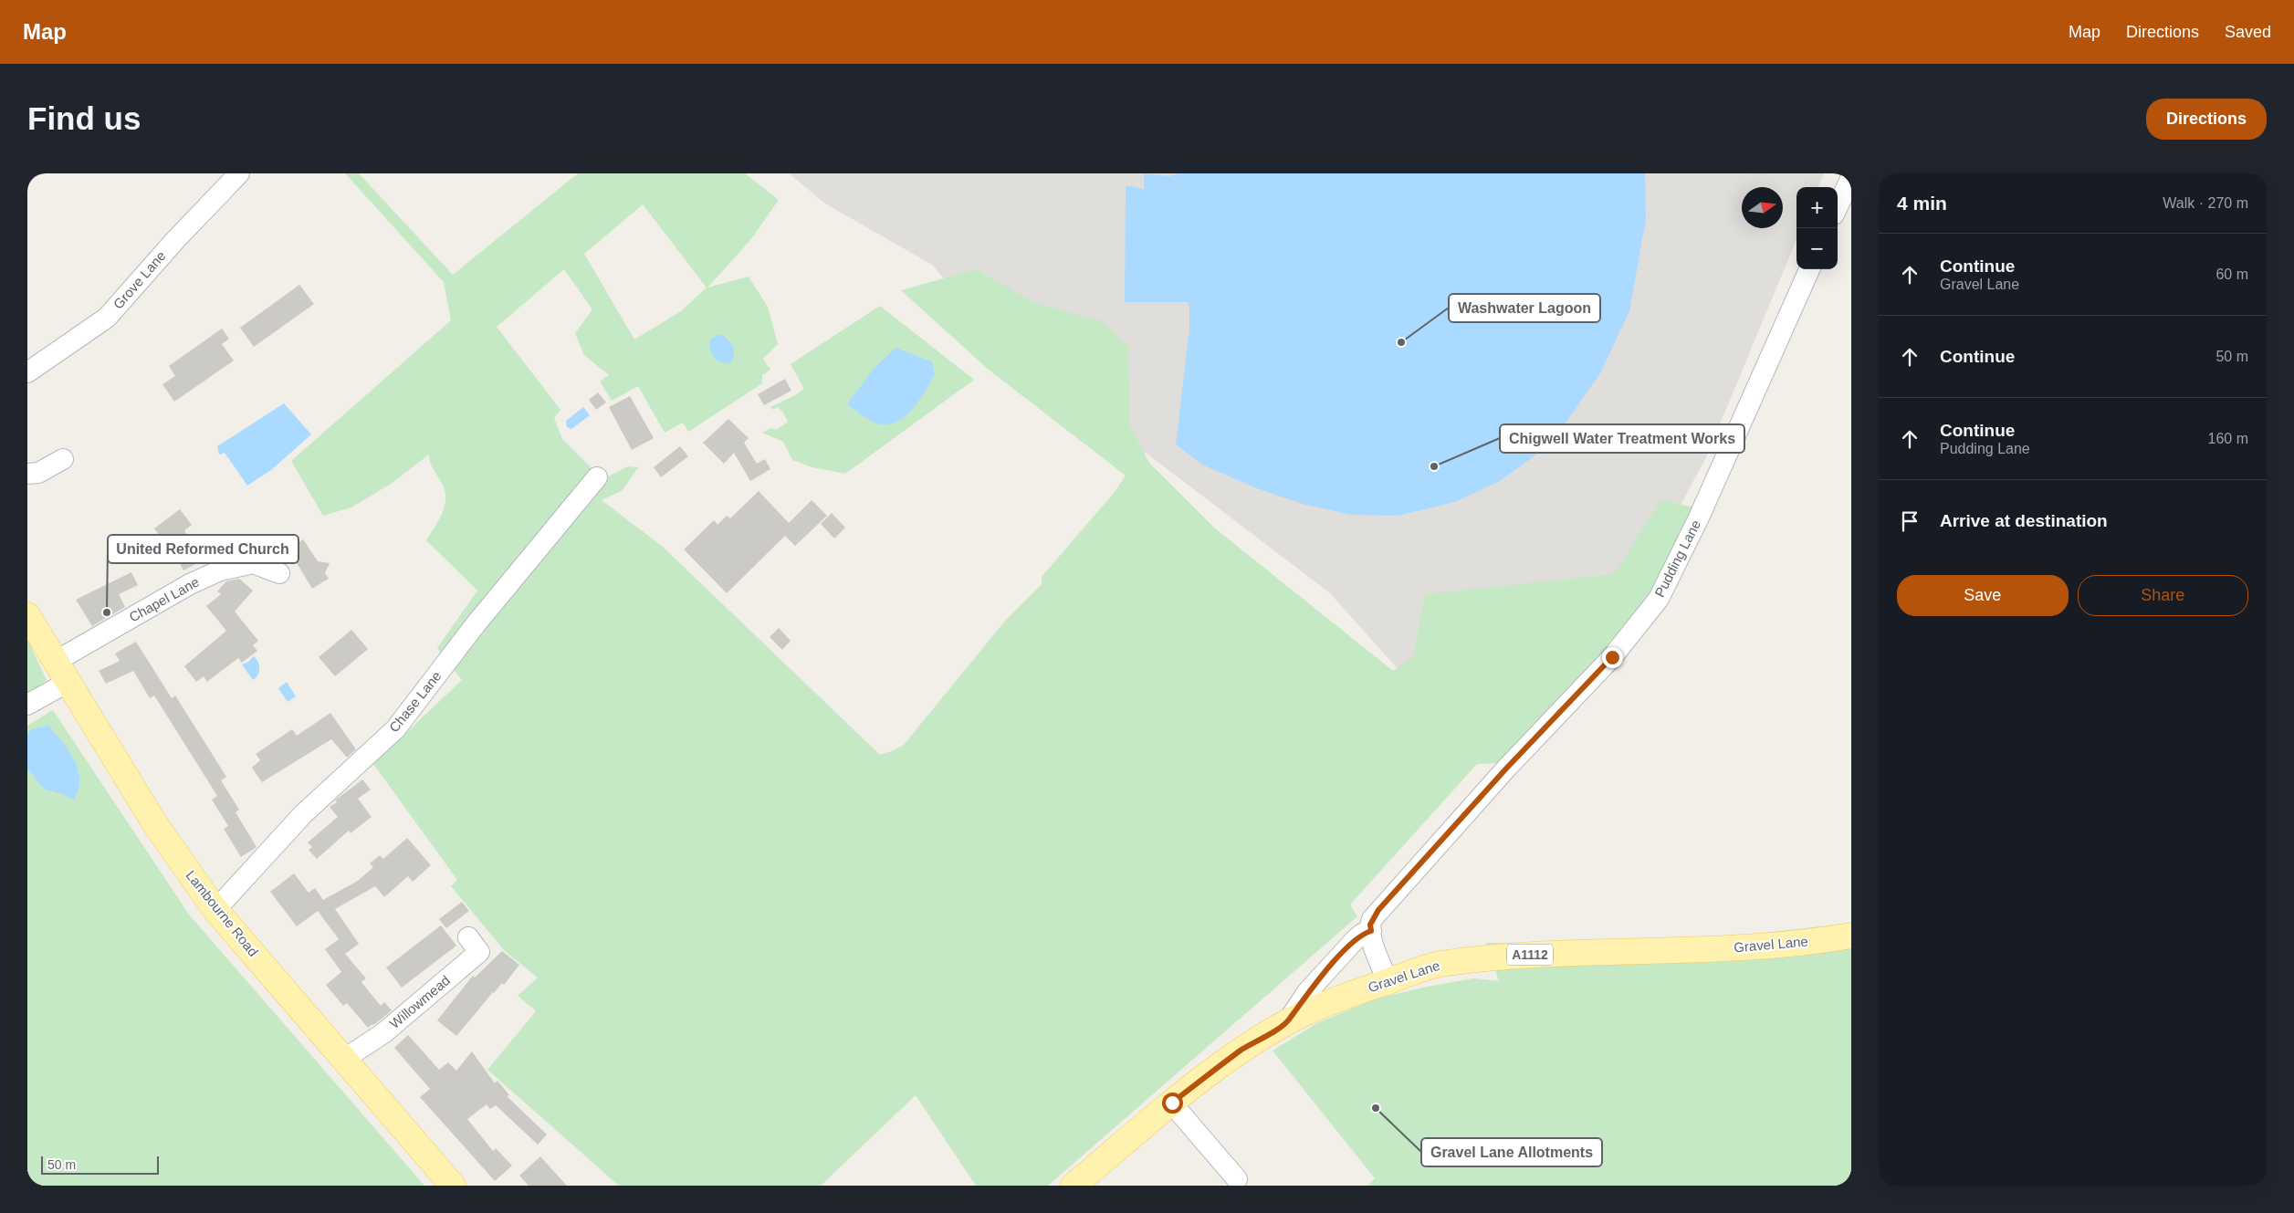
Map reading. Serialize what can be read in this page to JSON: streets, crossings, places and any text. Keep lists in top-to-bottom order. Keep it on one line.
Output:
{"streets":{"main road":["Lambourne Road","Gravel Lane","A1112"],"street":["Grove Lane","Pudding Lane","Chapel Lane","Chase Lane","Willowmead"]},"crossings":[["Chapel Lane","Lambourne Road"],["Chase Lane","Lambourne Road"],["Lambourne Road","Willowmead"]],"places":["Washwater Lagoon","Chigwell Water Treatment Works","United Reformed Church","Gravel Lane Allotments"],"scale_bar":"50 m","north":"right","page":{"header":"Map","nav":["Map","Directions","Saved"],"buttons":["Directions",["Save","Share"]],"title":"Find us","heading":["4 min","Walk · 270 m"],"map_buttons":["+","−"],"list":[["Continue","Gravel Lane","60 m"],["Continue","50 m"],["Continue","Pudding Lane","160 m"],"Arrive at destination"],"scale":"50 m"}}
